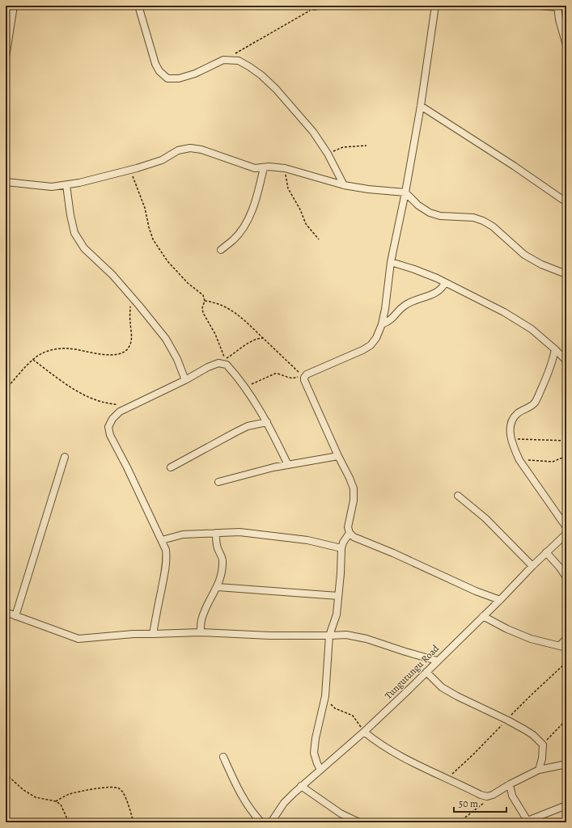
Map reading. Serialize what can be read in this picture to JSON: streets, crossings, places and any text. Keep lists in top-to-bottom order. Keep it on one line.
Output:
{"streets":{"street":["Tungutungu Road"]},"scale_bar":"50 m"}
